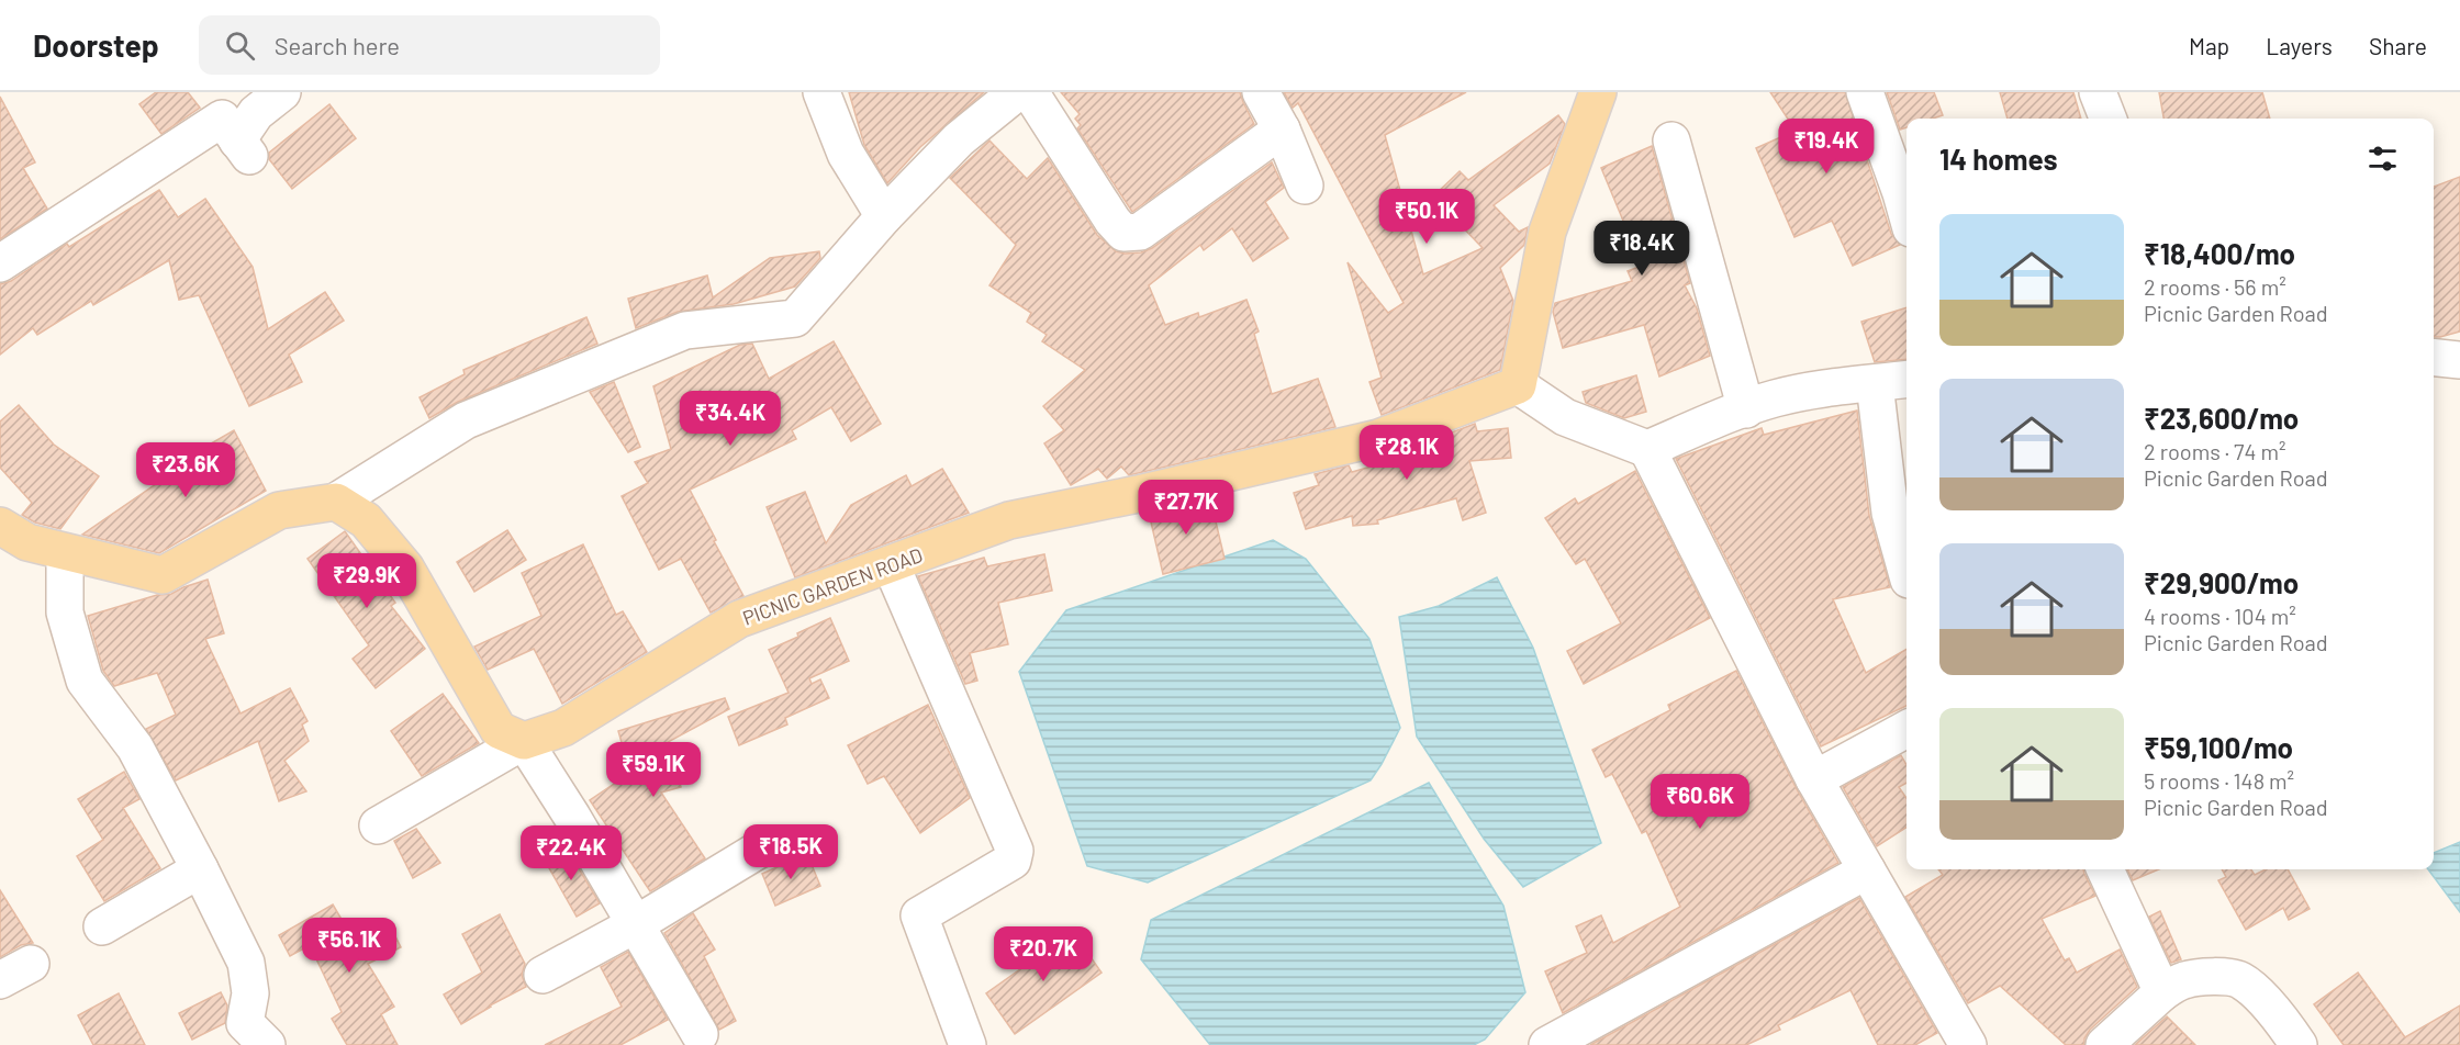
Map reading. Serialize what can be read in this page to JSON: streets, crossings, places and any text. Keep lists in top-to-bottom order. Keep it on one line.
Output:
{"streets":{"main road":["PICNIC GARDEN ROAD"]},"page":{"header":"Doorstep","search":"Search here","nav":["Map","Layers","Share"],"price":["₹19.4K","₹50.1K","₹18.4K","₹34.4K","₹28.1K","₹23.6K","₹27.7K","₹29.9K","₹59.1K","₹60.6K","₹18.5K","₹22.4K","₹56.1K","₹20.7K"],"heading":"14 homes","list":[{"name":"₹18,400/mo","note":"2 rooms · 56 m² · Picnic Garden Road"},{"name":"₹23,600/mo","note":"2 rooms · 74 m² · Picnic Garden Road"},{"name":"₹29,900/mo","note":"4 rooms · 104 m² · Picnic Garden Road"},{"name":"₹59,100/mo","note":"5 rooms · 148 m² · Picnic Garden Road"}]}}
